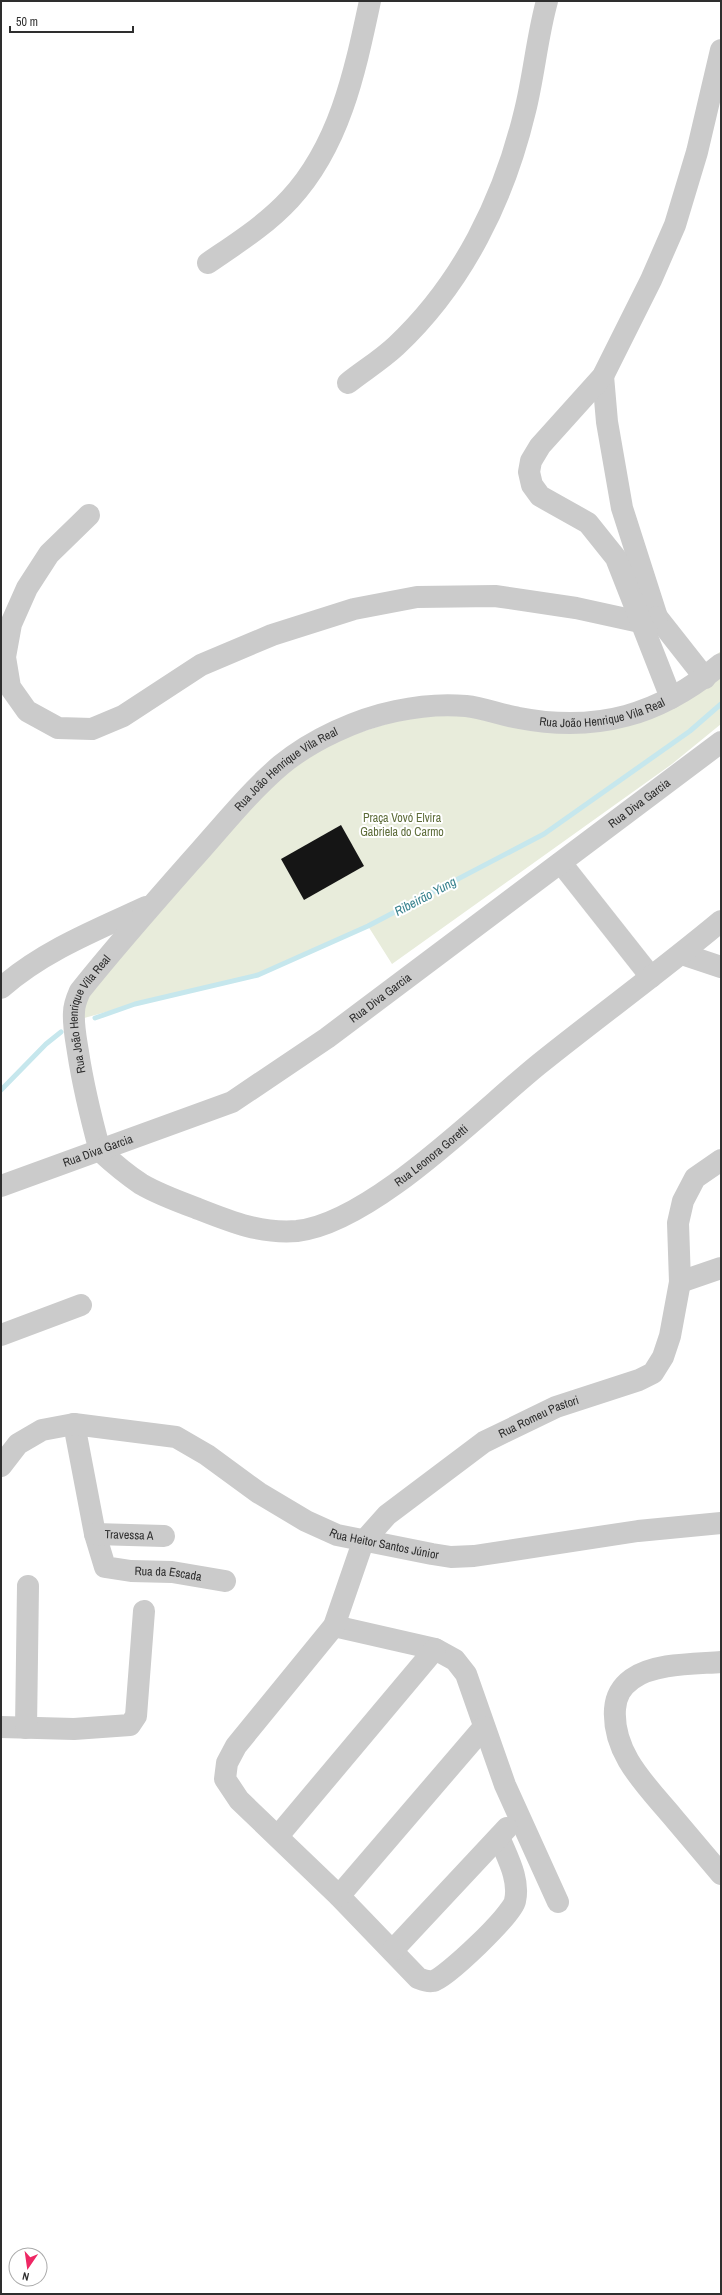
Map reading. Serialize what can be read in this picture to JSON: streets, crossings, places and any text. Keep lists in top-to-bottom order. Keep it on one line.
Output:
{"streets":{"street":["Rua João Henrique Vila Real","Rua Diva Garcia","Rua Leonora Goretti","Rua Romeu Pastori","Travessa A","Rua Heitor Santos Júnior","Rua da Escada"]},"crossings":[["Rua João Henrique Vila Real","Rua Diva Garcia"],["Rua João Henrique Vila Real","Rua Leonora Goretti"],["Rua Diva Garcia","Rua Leonora Goretti"],["Rua Romeu Pastori","Rua Heitor Santos Júnior"],["Travessa A","Rua da Escada"]],"water":["Ribeirão Yung"],"parks":["Praça Vovó Elvira Gabriela do Carmo"],"scale_bar":"50 m","north":"bottom"}
